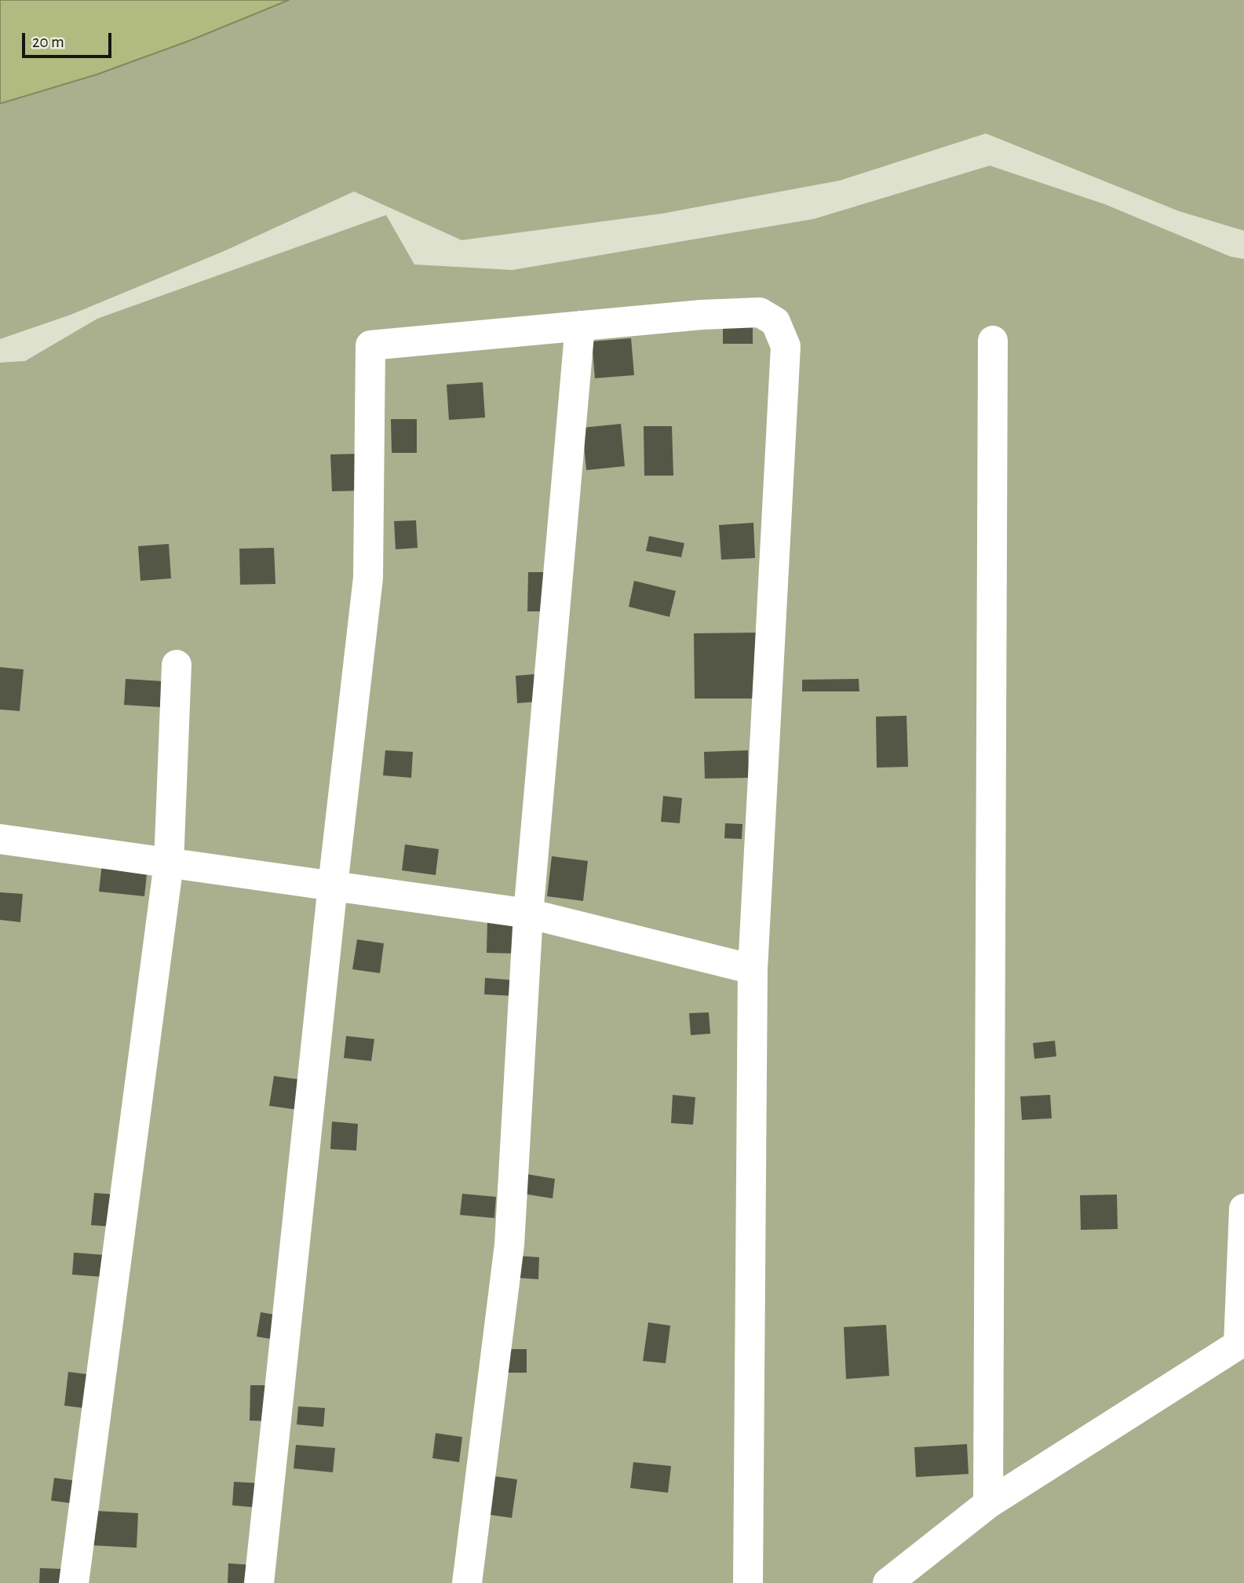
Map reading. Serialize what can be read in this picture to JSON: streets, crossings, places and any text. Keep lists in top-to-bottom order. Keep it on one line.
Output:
{"scale_bar":"20 m"}
